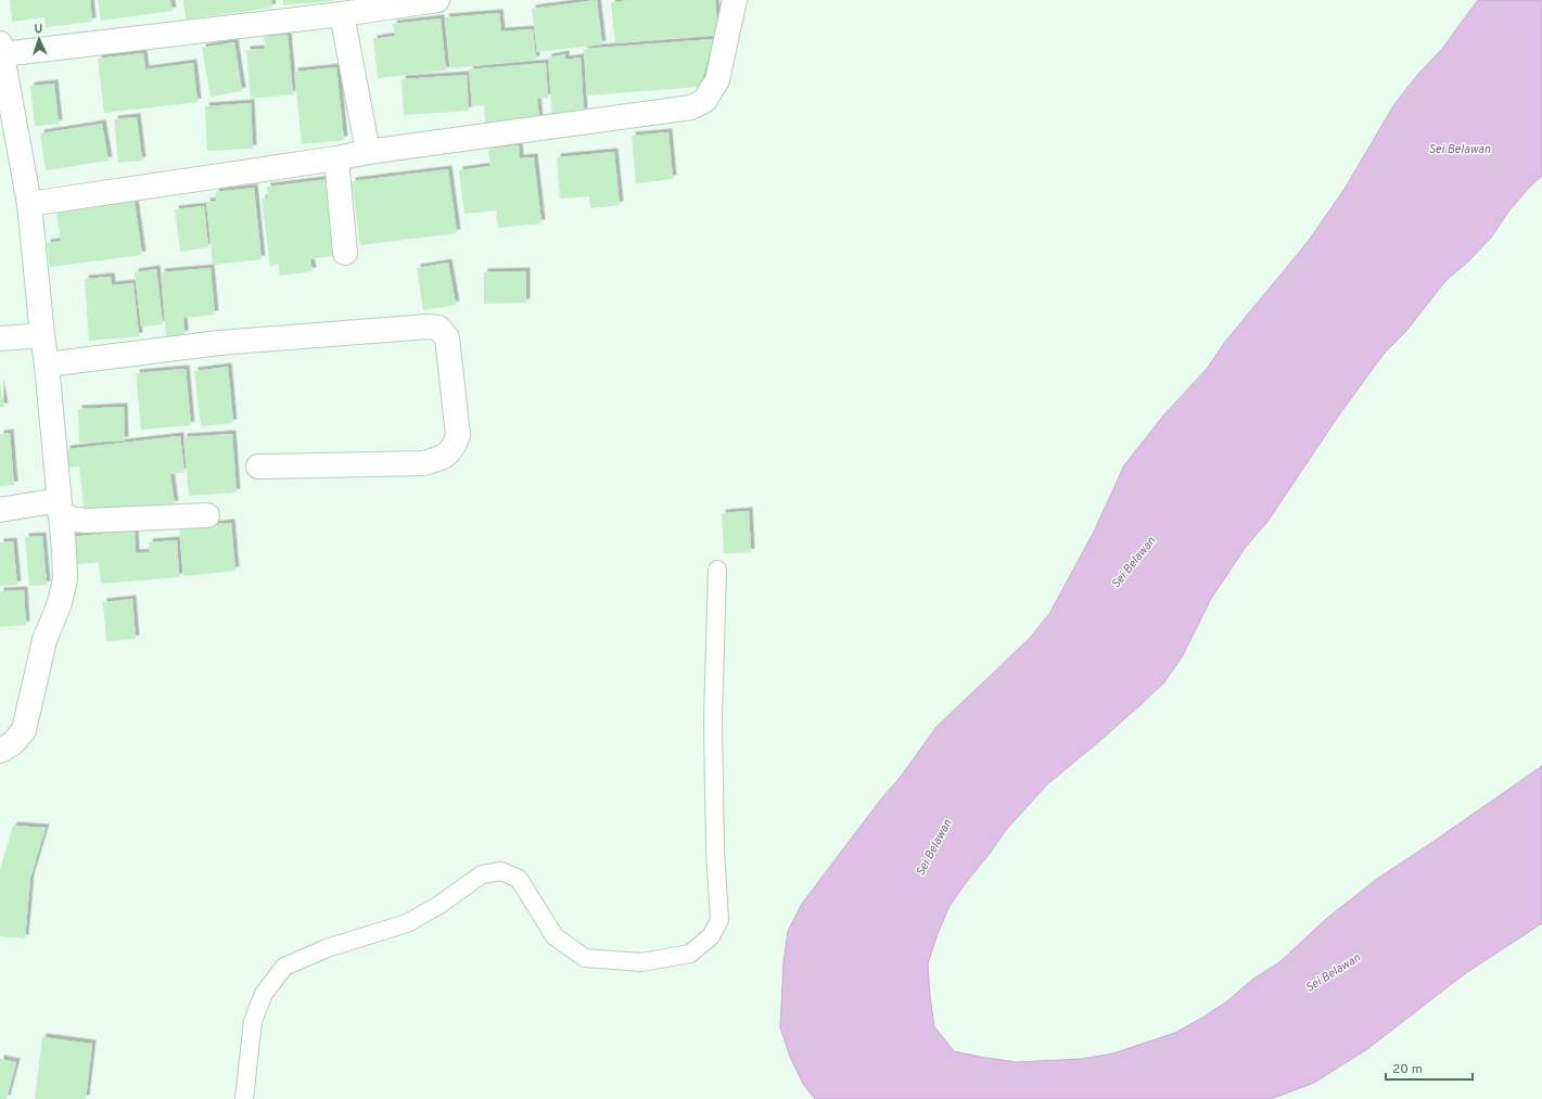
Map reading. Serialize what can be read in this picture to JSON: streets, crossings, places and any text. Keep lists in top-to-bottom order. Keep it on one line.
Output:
{"water":["Sei Belawan"],"scale_bar":"20 m","north":"top"}
